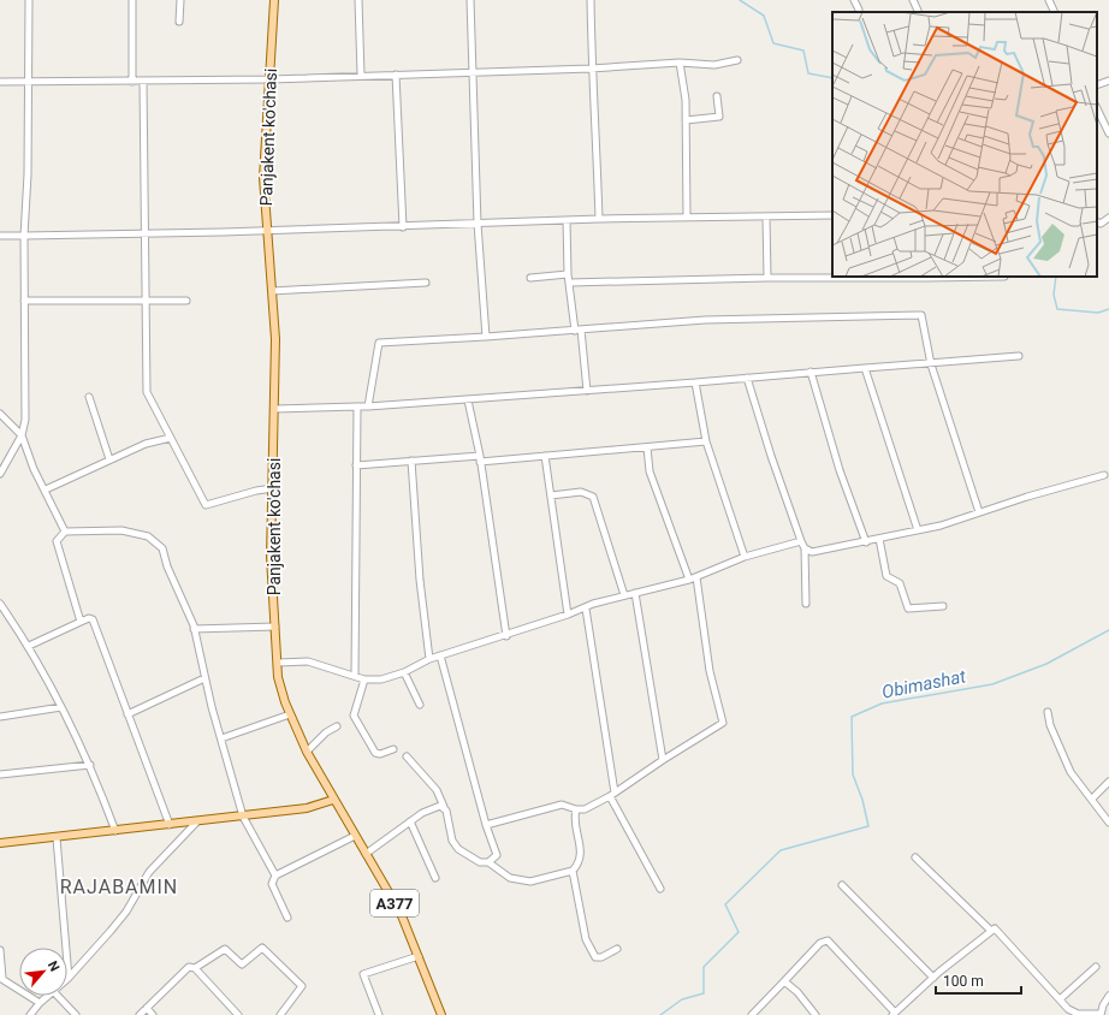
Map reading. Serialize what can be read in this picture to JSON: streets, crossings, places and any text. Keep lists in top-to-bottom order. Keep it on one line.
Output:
{"streets":{"main road":["Panjakent ko'chasi","A377"]},"districts":["RAJABAMIN"],"water":["Obimashat"],"scale_bar":"100 m","north":"top right"}
